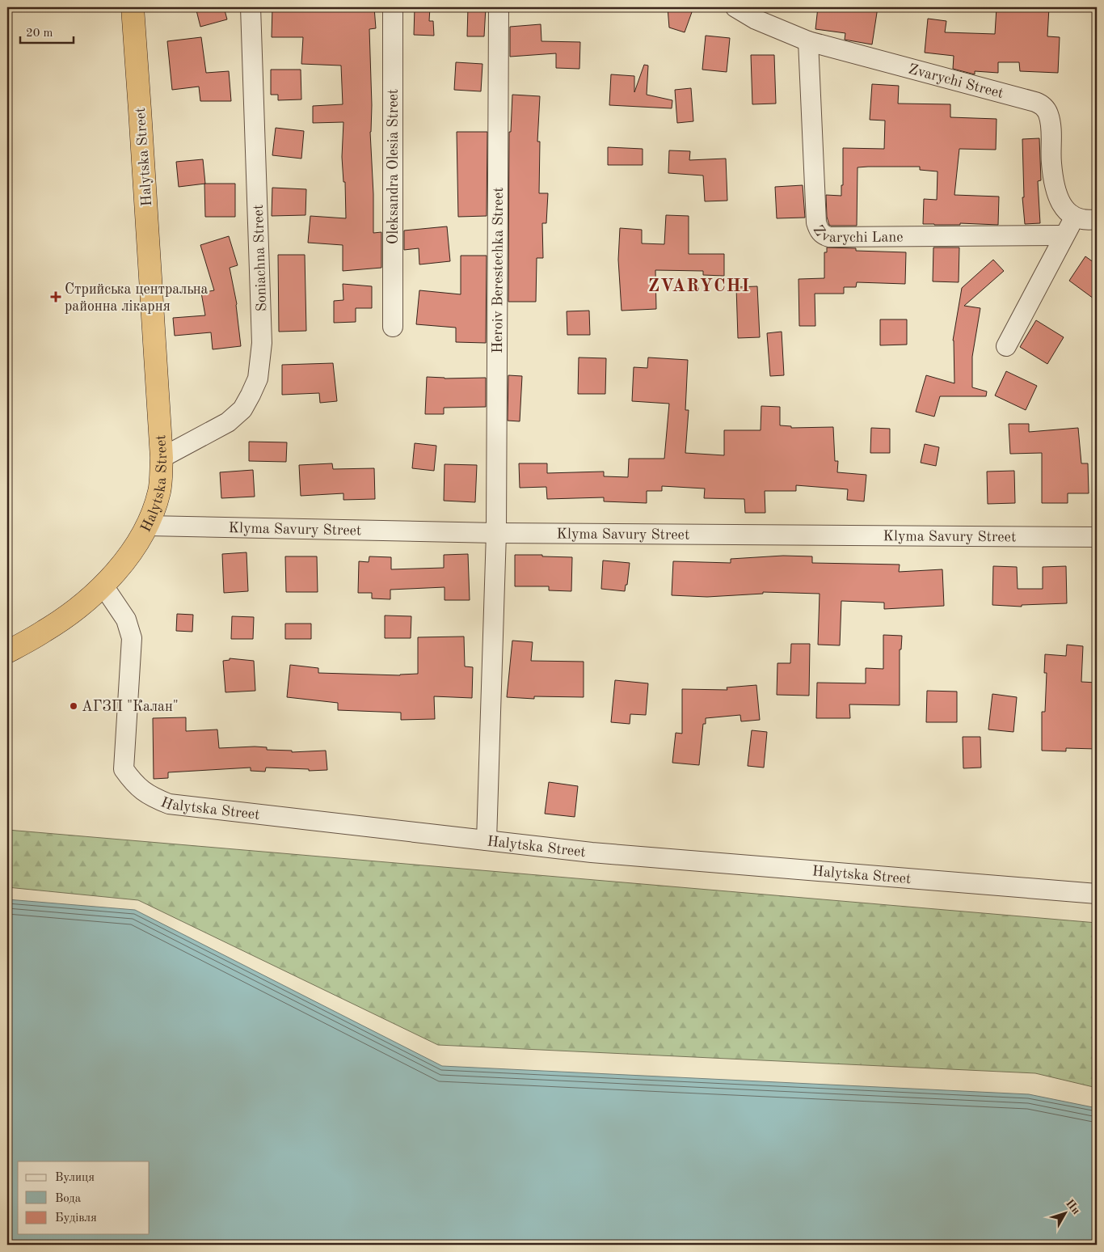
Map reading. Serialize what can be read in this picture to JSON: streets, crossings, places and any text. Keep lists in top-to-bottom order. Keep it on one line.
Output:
{"streets":{"highway":["Halytska Street"],"street":["Zvarychi Street","Oleksandra Olesia Street","Zvarychi Lane","Soniachna Street","Heroiv Berestechka Street","Klyma Savury Street"]},"crossings":[["Zvarychi Street","Zvarychi Lane"],["Halytska Street","Soniachna Street"],["Halytska Street","Heroiv Berestechka Street"],["Halytska Street","Klyma Savury Street"],["Heroiv Berestechka Street","Klyma Savury Street"]],"districts":["ZVARYCHI"],"places":{"health":["Стрийська центральна районна лікарня"],"other":["АГЗП \"Калан\""]},"legend":["Вулиця","Вода","Будівля"],"scale_bar":"20 m","north":"top right"}
